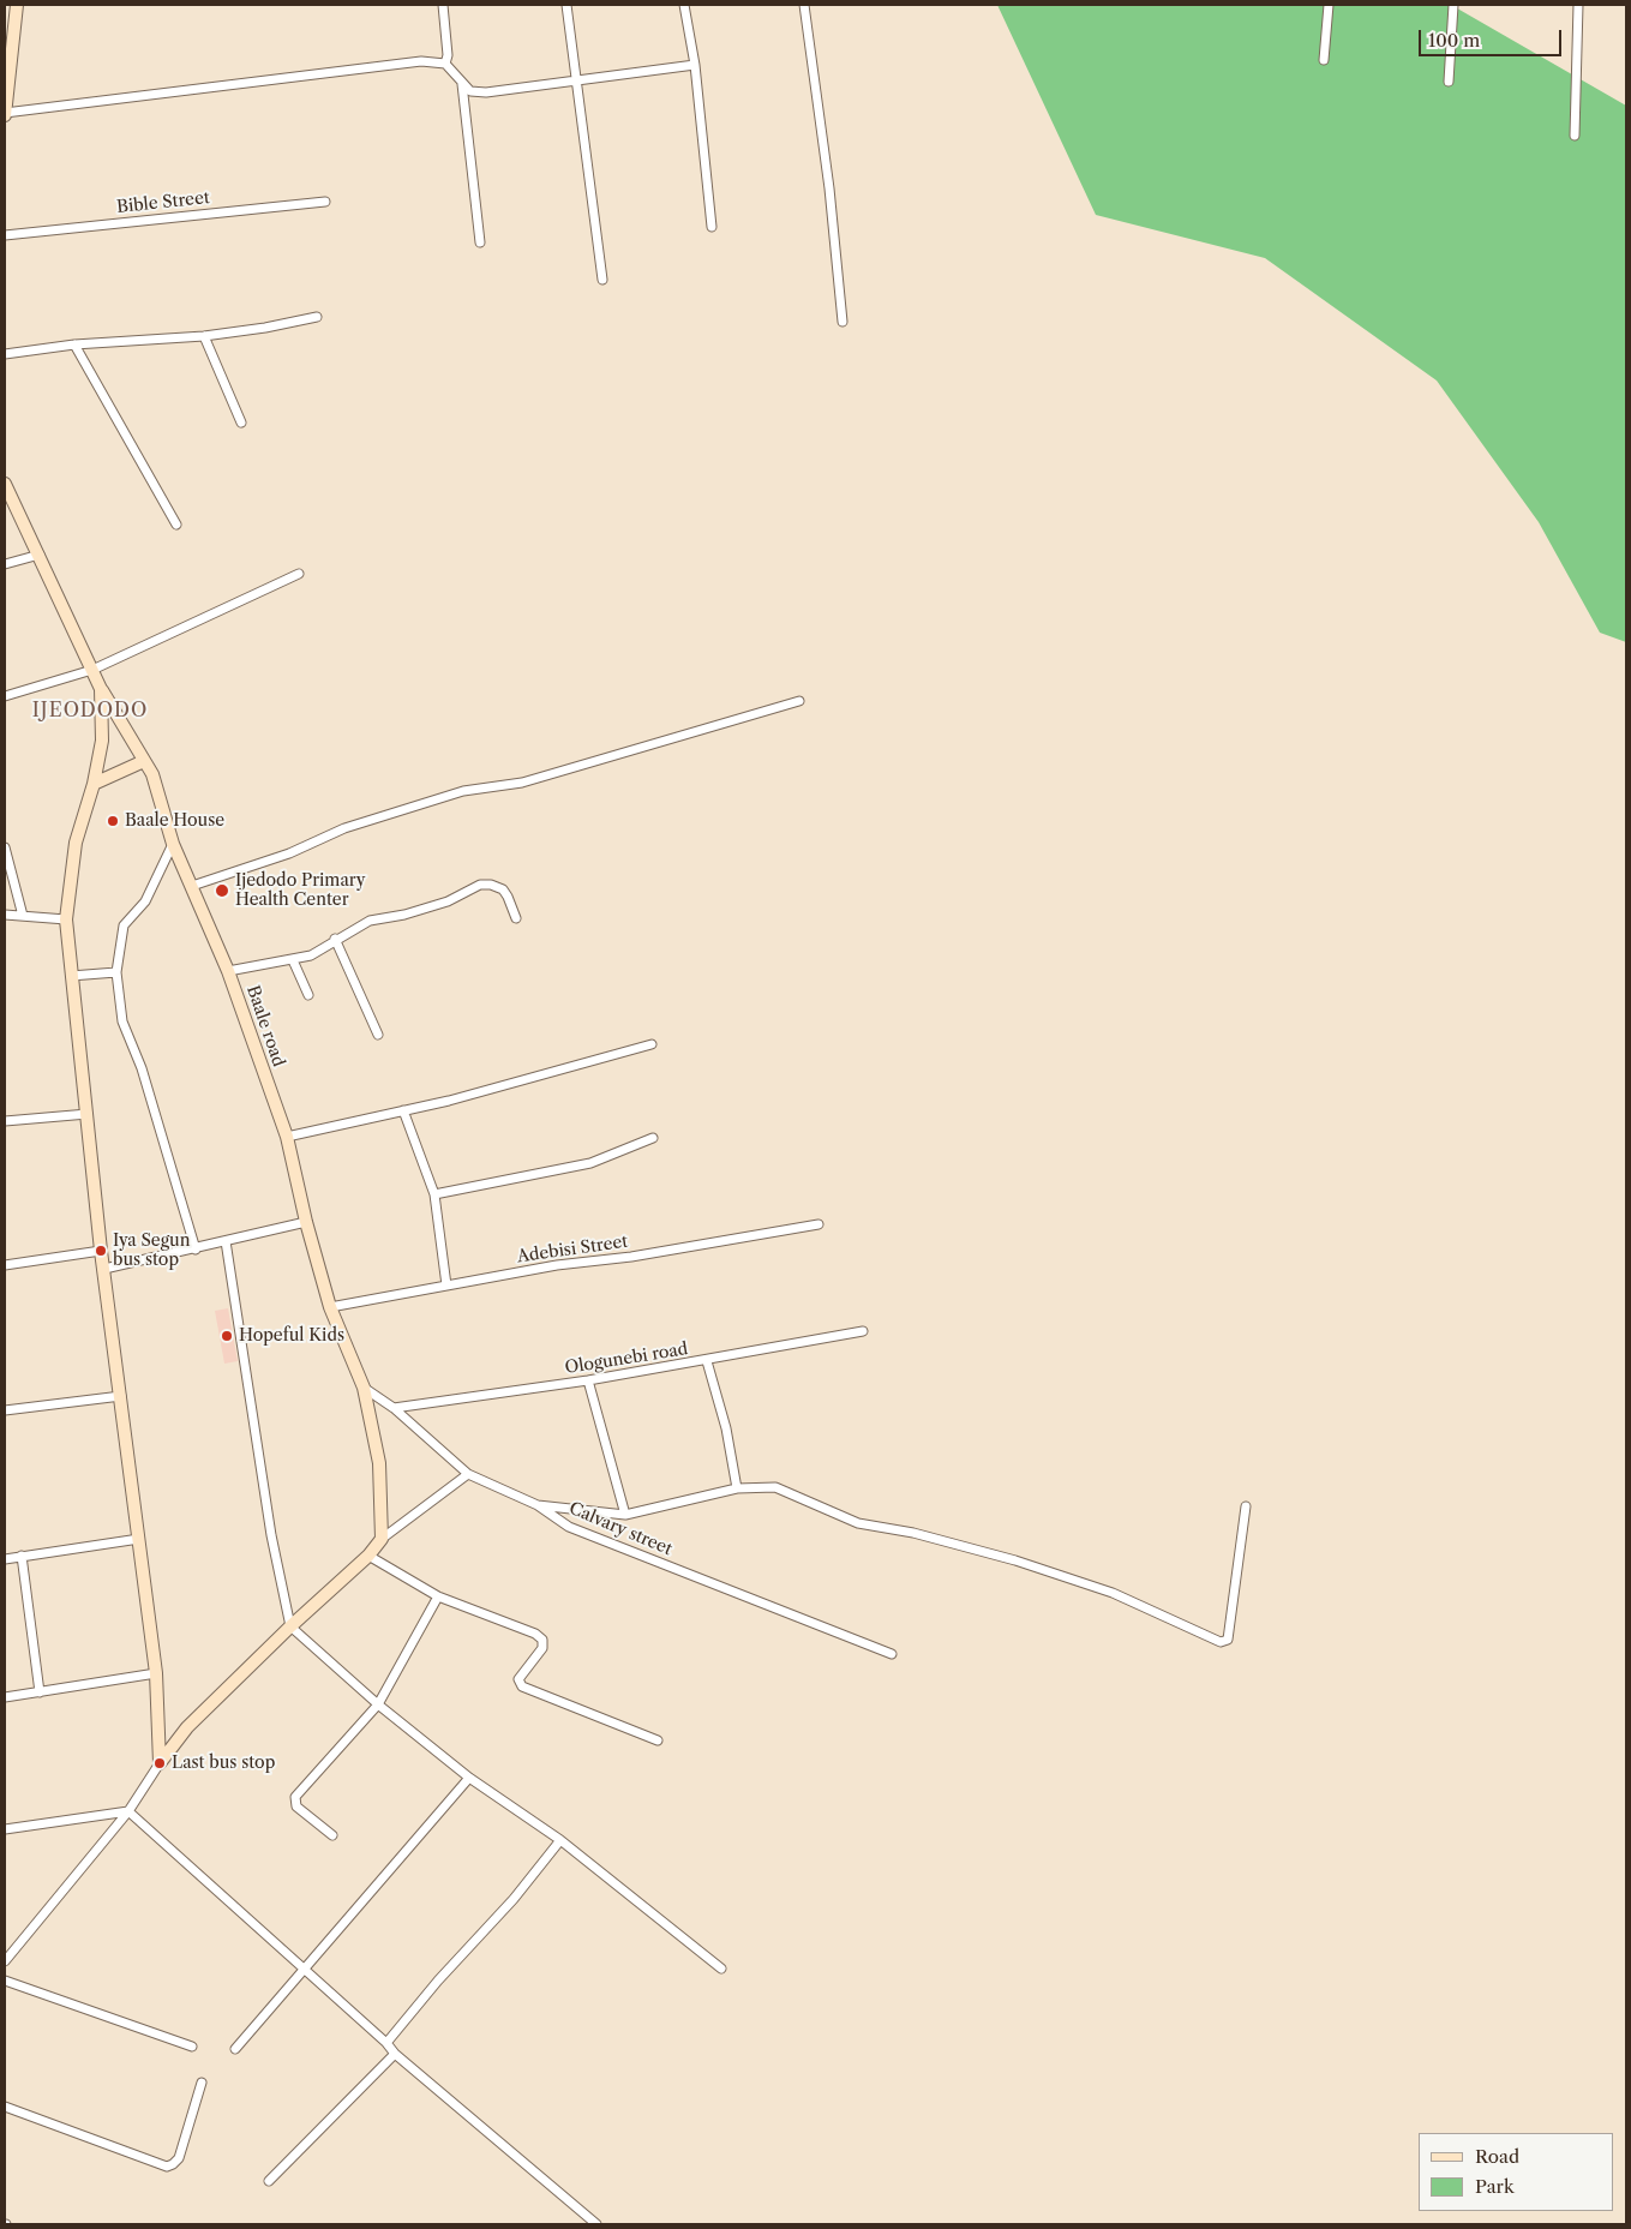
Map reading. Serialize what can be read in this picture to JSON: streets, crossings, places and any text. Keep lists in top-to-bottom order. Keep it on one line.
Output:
{"streets":{"street":["Bible Street","Baale road","Adebisi Street","Ologunebi road","Calvary street"]},"crossings":[["Baale road","Adebisi Street"],["Baale road","Calvary street"],["Ologunebi road","Calvary street"]],"districts":["IJEODODO"],"places":["Baale House","Ijedodo Primary Health Center","Iya Segun bus stop","Hopeful Kids","Last bus stop"],"legend":["Road","Park"],"scale_bar":"100 m"}
